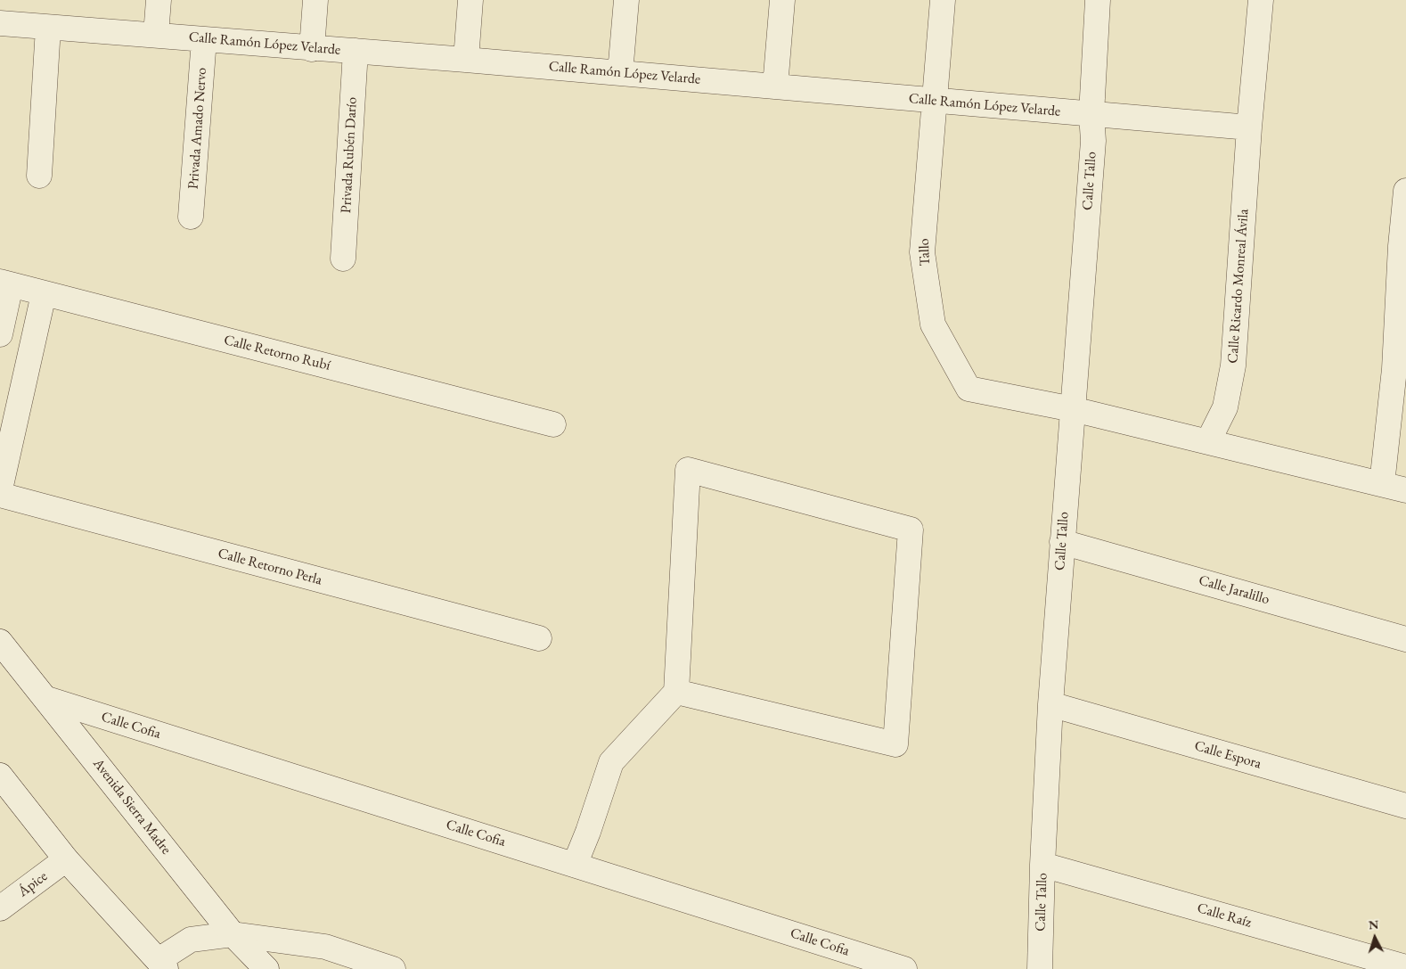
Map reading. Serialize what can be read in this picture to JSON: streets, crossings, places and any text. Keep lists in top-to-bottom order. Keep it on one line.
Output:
{"streets":{"street":["Calle Ramón López Velarde","Privada Amado Nervo","Privada Rubén Darío","Calle Tallo","Tallo","Calle Ricardo Monreal Ávila","Calle Retorno Rubí","Calle Retorno Perla","Calle Jaralillo","Calle Cofia","Calle Espora","Avenida Sierra Madre","Ápice","Calle Raíz"]},"crossings":[["Calle Ramón López Velarde","Privada Amado Nervo"],["Calle Ramón López Velarde","Privada Rubén Darío"],["Calle Ramón López Velarde","Calle Tallo"],["Calle Ramón López Velarde","Tallo"],["Calle Ramón López Velarde","Calle Ricardo Monreal Ávila"],["Calle Tallo","Tallo"],["Calle Tallo","Calle Jaralillo"],["Calle Tallo","Calle Espora"],["Calle Tallo","Calle Raíz"],["Tallo","Calle Ricardo Monreal Ávila"],["Calle Cofia","Avenida Sierra Madre"]],"north":"top"}
